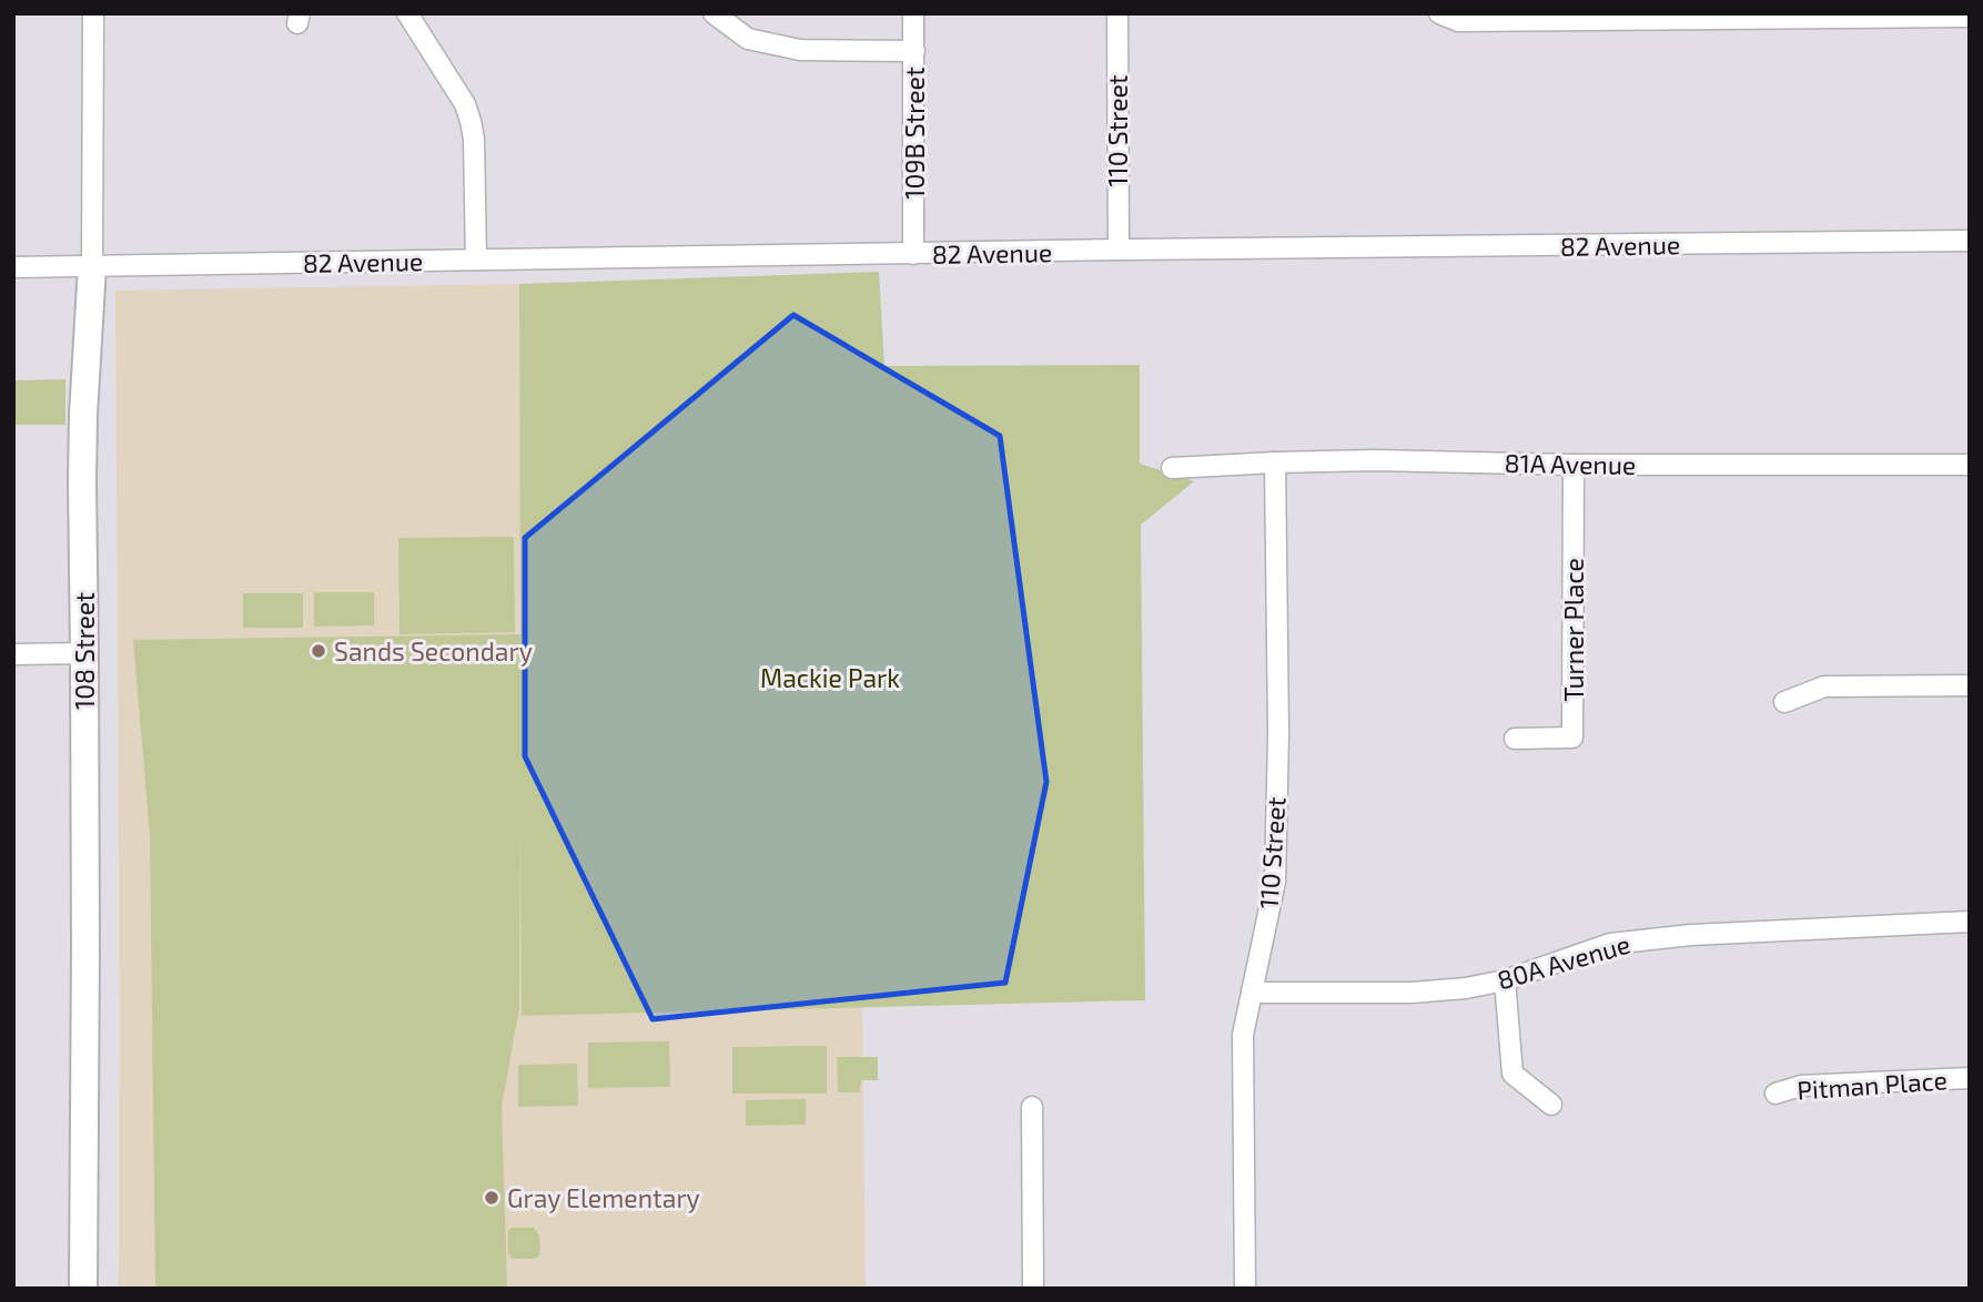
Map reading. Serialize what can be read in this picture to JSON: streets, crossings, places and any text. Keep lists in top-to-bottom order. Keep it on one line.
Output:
{"streets":{"street":["110 Street","109B Street","82 Avenue","81A Avenue","Turner Place","108 Street","80A Avenue","Pitman Place"]},"crossings":[["110 Street","82 Avenue"],["110 Street","81A Avenue"],["110 Street","80A Avenue"],["109B Street","82 Avenue"],["82 Avenue","108 Street"],["81A Avenue","Turner Place"]],"parks":["Mackie Park"],"places":["Sands Secondary","Gray Elementary"]}
